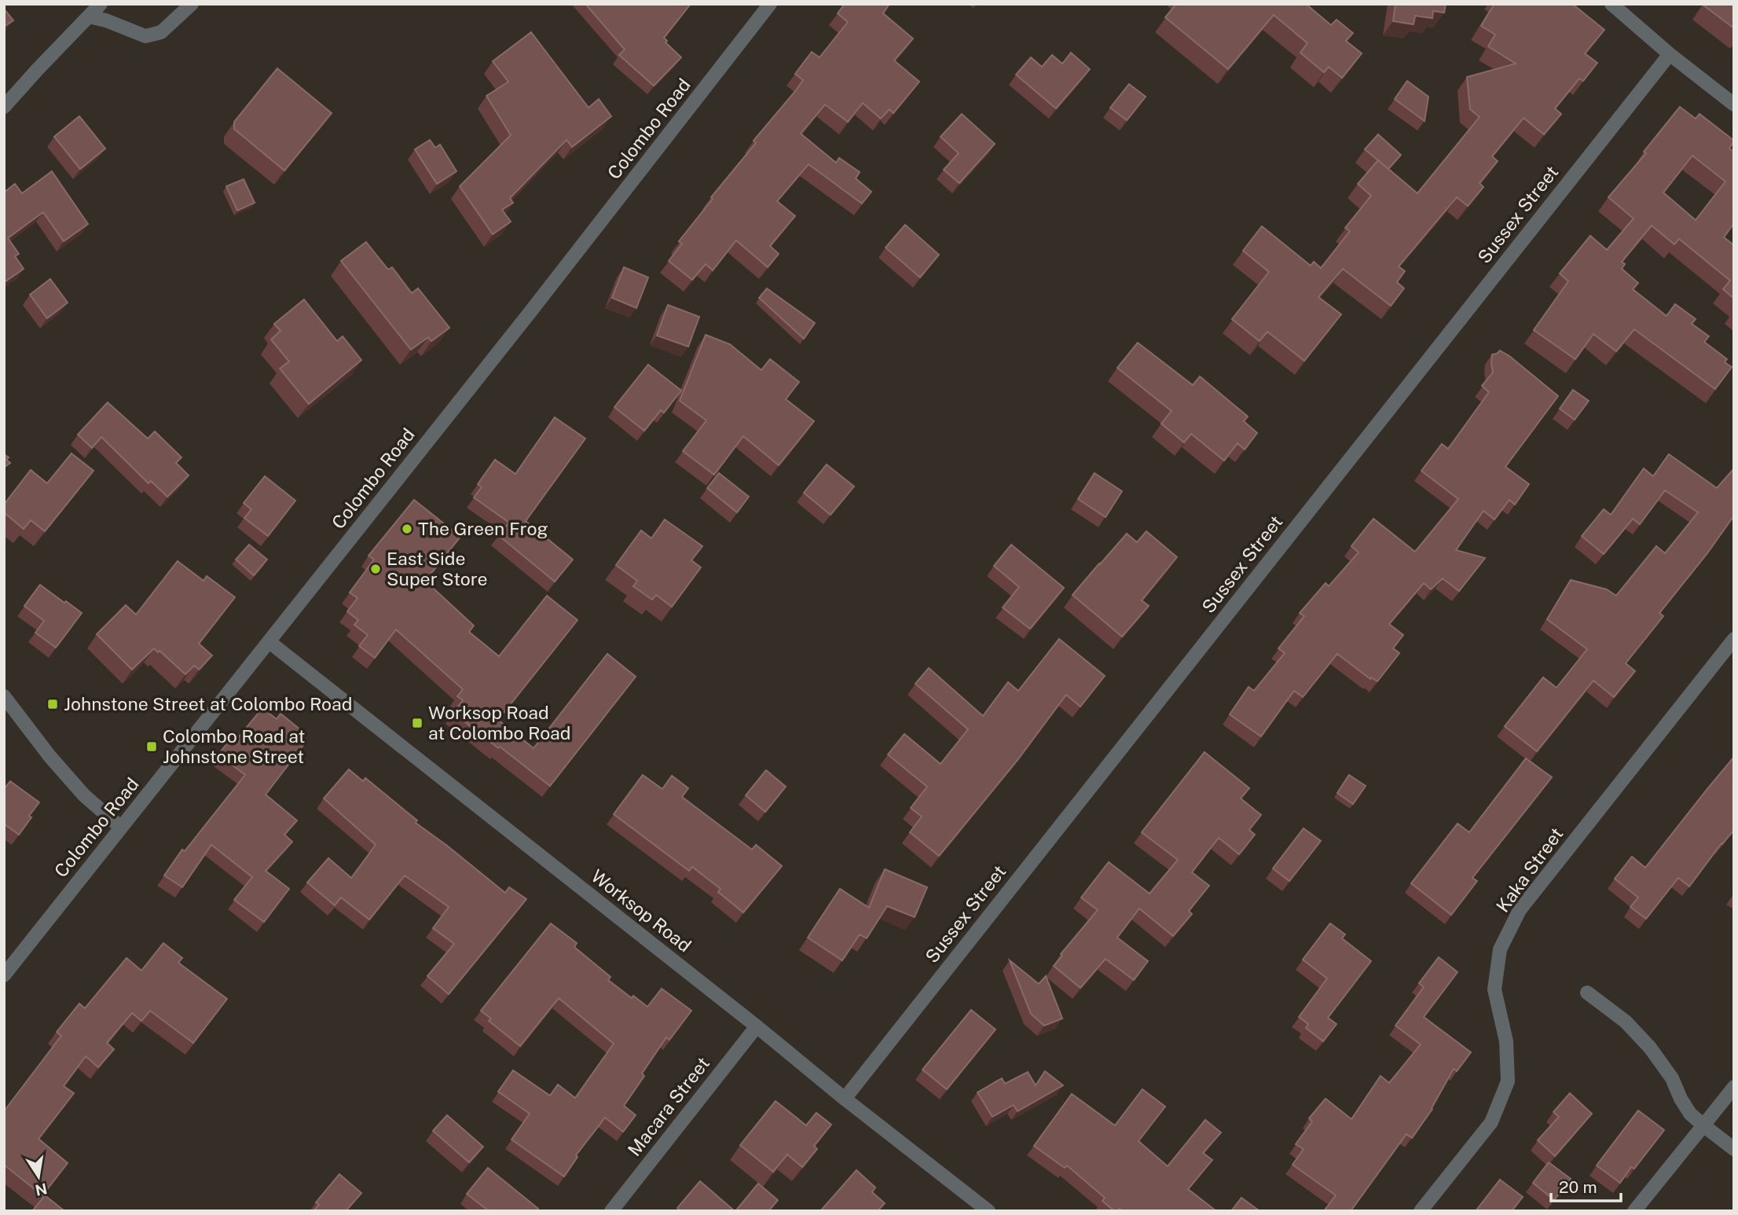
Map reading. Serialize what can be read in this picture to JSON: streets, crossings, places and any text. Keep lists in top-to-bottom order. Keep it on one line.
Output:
{"streets":{"street":["Colombo Road","Sussex Street","Kaka Street","Worksop Road","Macara Street"]},"crossings":[["Colombo Road","Worksop Road"],["Sussex Street","Worksop Road"],["Worksop Road","Macara Street"]],"places":{"other":["The Green Frog","East Side Super Store"],"transit":["Johnstone Street at Colombo Road","Worksop Road at Colombo Road","Colombo Road at Johnstone Street"]},"scale_bar":"20 m","north":"bottom"}
